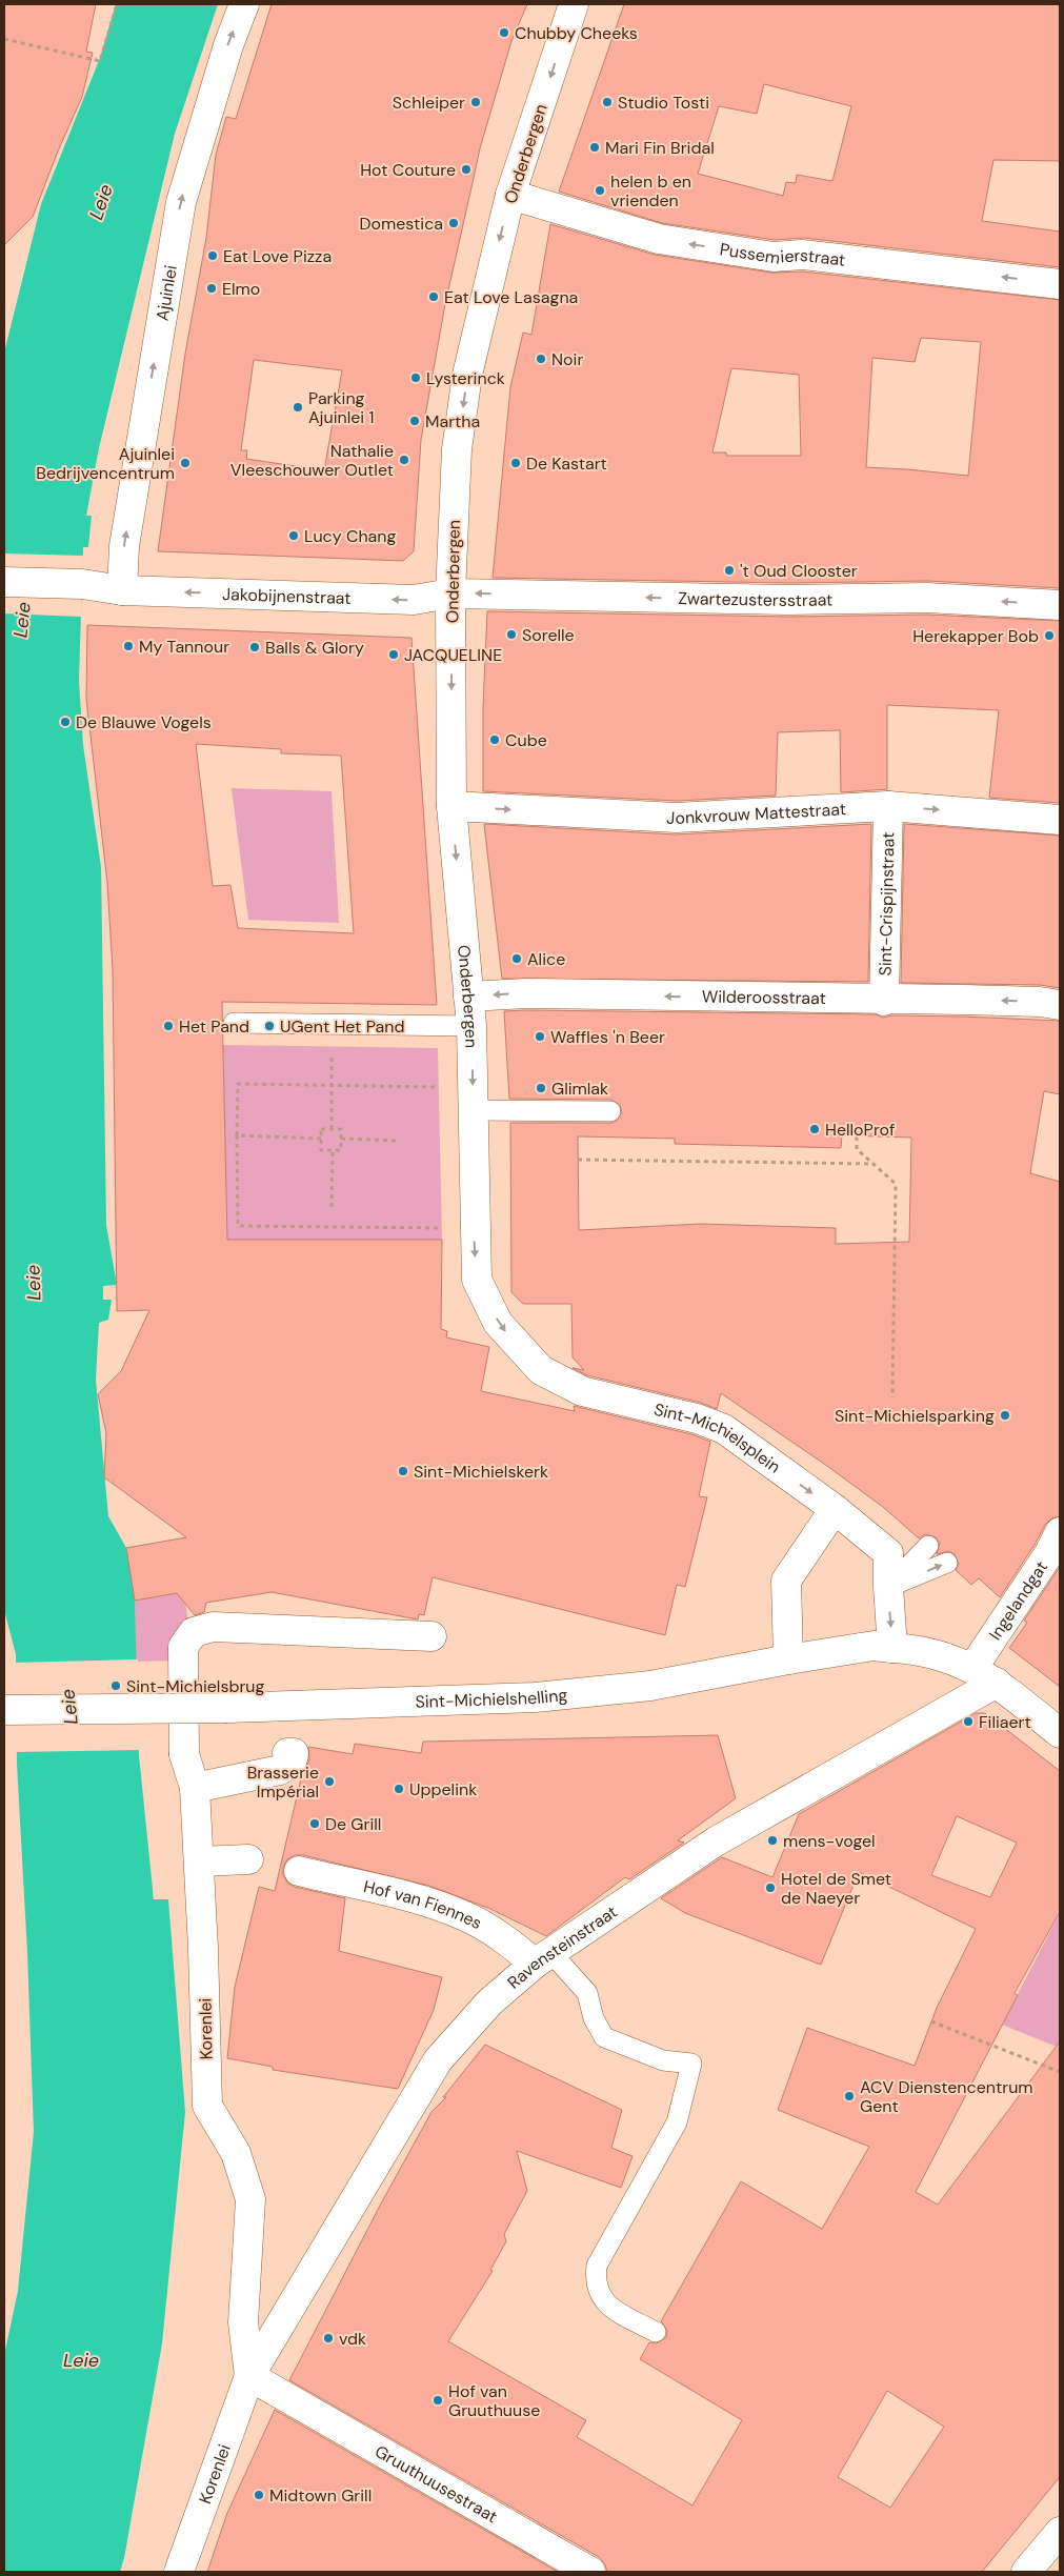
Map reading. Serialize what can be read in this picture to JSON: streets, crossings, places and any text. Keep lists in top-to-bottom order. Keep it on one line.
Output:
{"streets":{"street":["Onderbergen","Pussemierstraat","Ajuinlei","Jakobijnenstraat","Zwartezustersstraat","Jonkvrouw Mattestraat","Sint-Crispijnstraat","Wilderoosstraat","Sint-Michielsplein","Ingelandgat","Sint-Michielshelling","Hof van Fiennes","Ravensteinstraat","Korenlei","Gruuthuusestraat"]},"crossings":[["Onderbergen","Pussemierstraat"],["Onderbergen","Jakobijnenstraat"],["Onderbergen","Zwartezustersstraat"],["Onderbergen","Jonkvrouw Mattestraat"],["Onderbergen","Wilderoosstraat"],["Onderbergen","Sint-Michielsplein"],["Ajuinlei","Jakobijnenstraat"],["Jakobijnenstraat","Zwartezustersstraat"],["Jonkvrouw Mattestraat","Sint-Crispijnstraat"],["Sint-Crispijnstraat","Wilderoosstraat"],["Sint-Michielsplein","Sint-Michielshelling"],["Ingelandgat","Sint-Michielshelling"],["Sint-Michielshelling","Ravensteinstraat"],["Hof van Fiennes","Ravensteinstraat"],["Ravensteinstraat","Korenlei"],["Korenlei","Gruuthuusestraat"]],"one_way":["Onderbergen","Pussemierstraat","Ajuinlei","Jakobijnenstraat","Zwartezustersstraat","Jonkvrouw Mattestraat","Wilderoosstraat","Sint-Michielsplein"],"water":["Leie"],"places":["Chubby Cheeks","Schleiper","Studio Tosti","Mari Fin Bridal","Hot Couture","helen b en vrienden","Domestica","Eat Love Pizza","Elmo","Eat Love Lasagna","Noir","Lysterinck","Parking Ajuinlei 1","Martha","Nathalie Vleeschouwer Outlet","Ajuinlei Bedrijvencentrum","De Kastart","Lucy Chang","'t Oud Clooster","Sorelle","Herekapper Bob","My Tannour","Balls & Glory","JACQUELINE","De Blauwe Vogels","Cube","Alice","Het Pand","UGent Het Pand","Waffles 'n Beer","Glimlak","HelloProf","Sint-Michielsparking","Sint-Michielskerk","Sint-Michielsbrug","Filiaert","Brasserie Impérial","Uppelink","De Grill","mens-vogel","Hotel de Smet de Naeyer","ACV Dienstencentrum Gent","vdk","Hof van Gruuthuuse","Midtown Grill"]}
